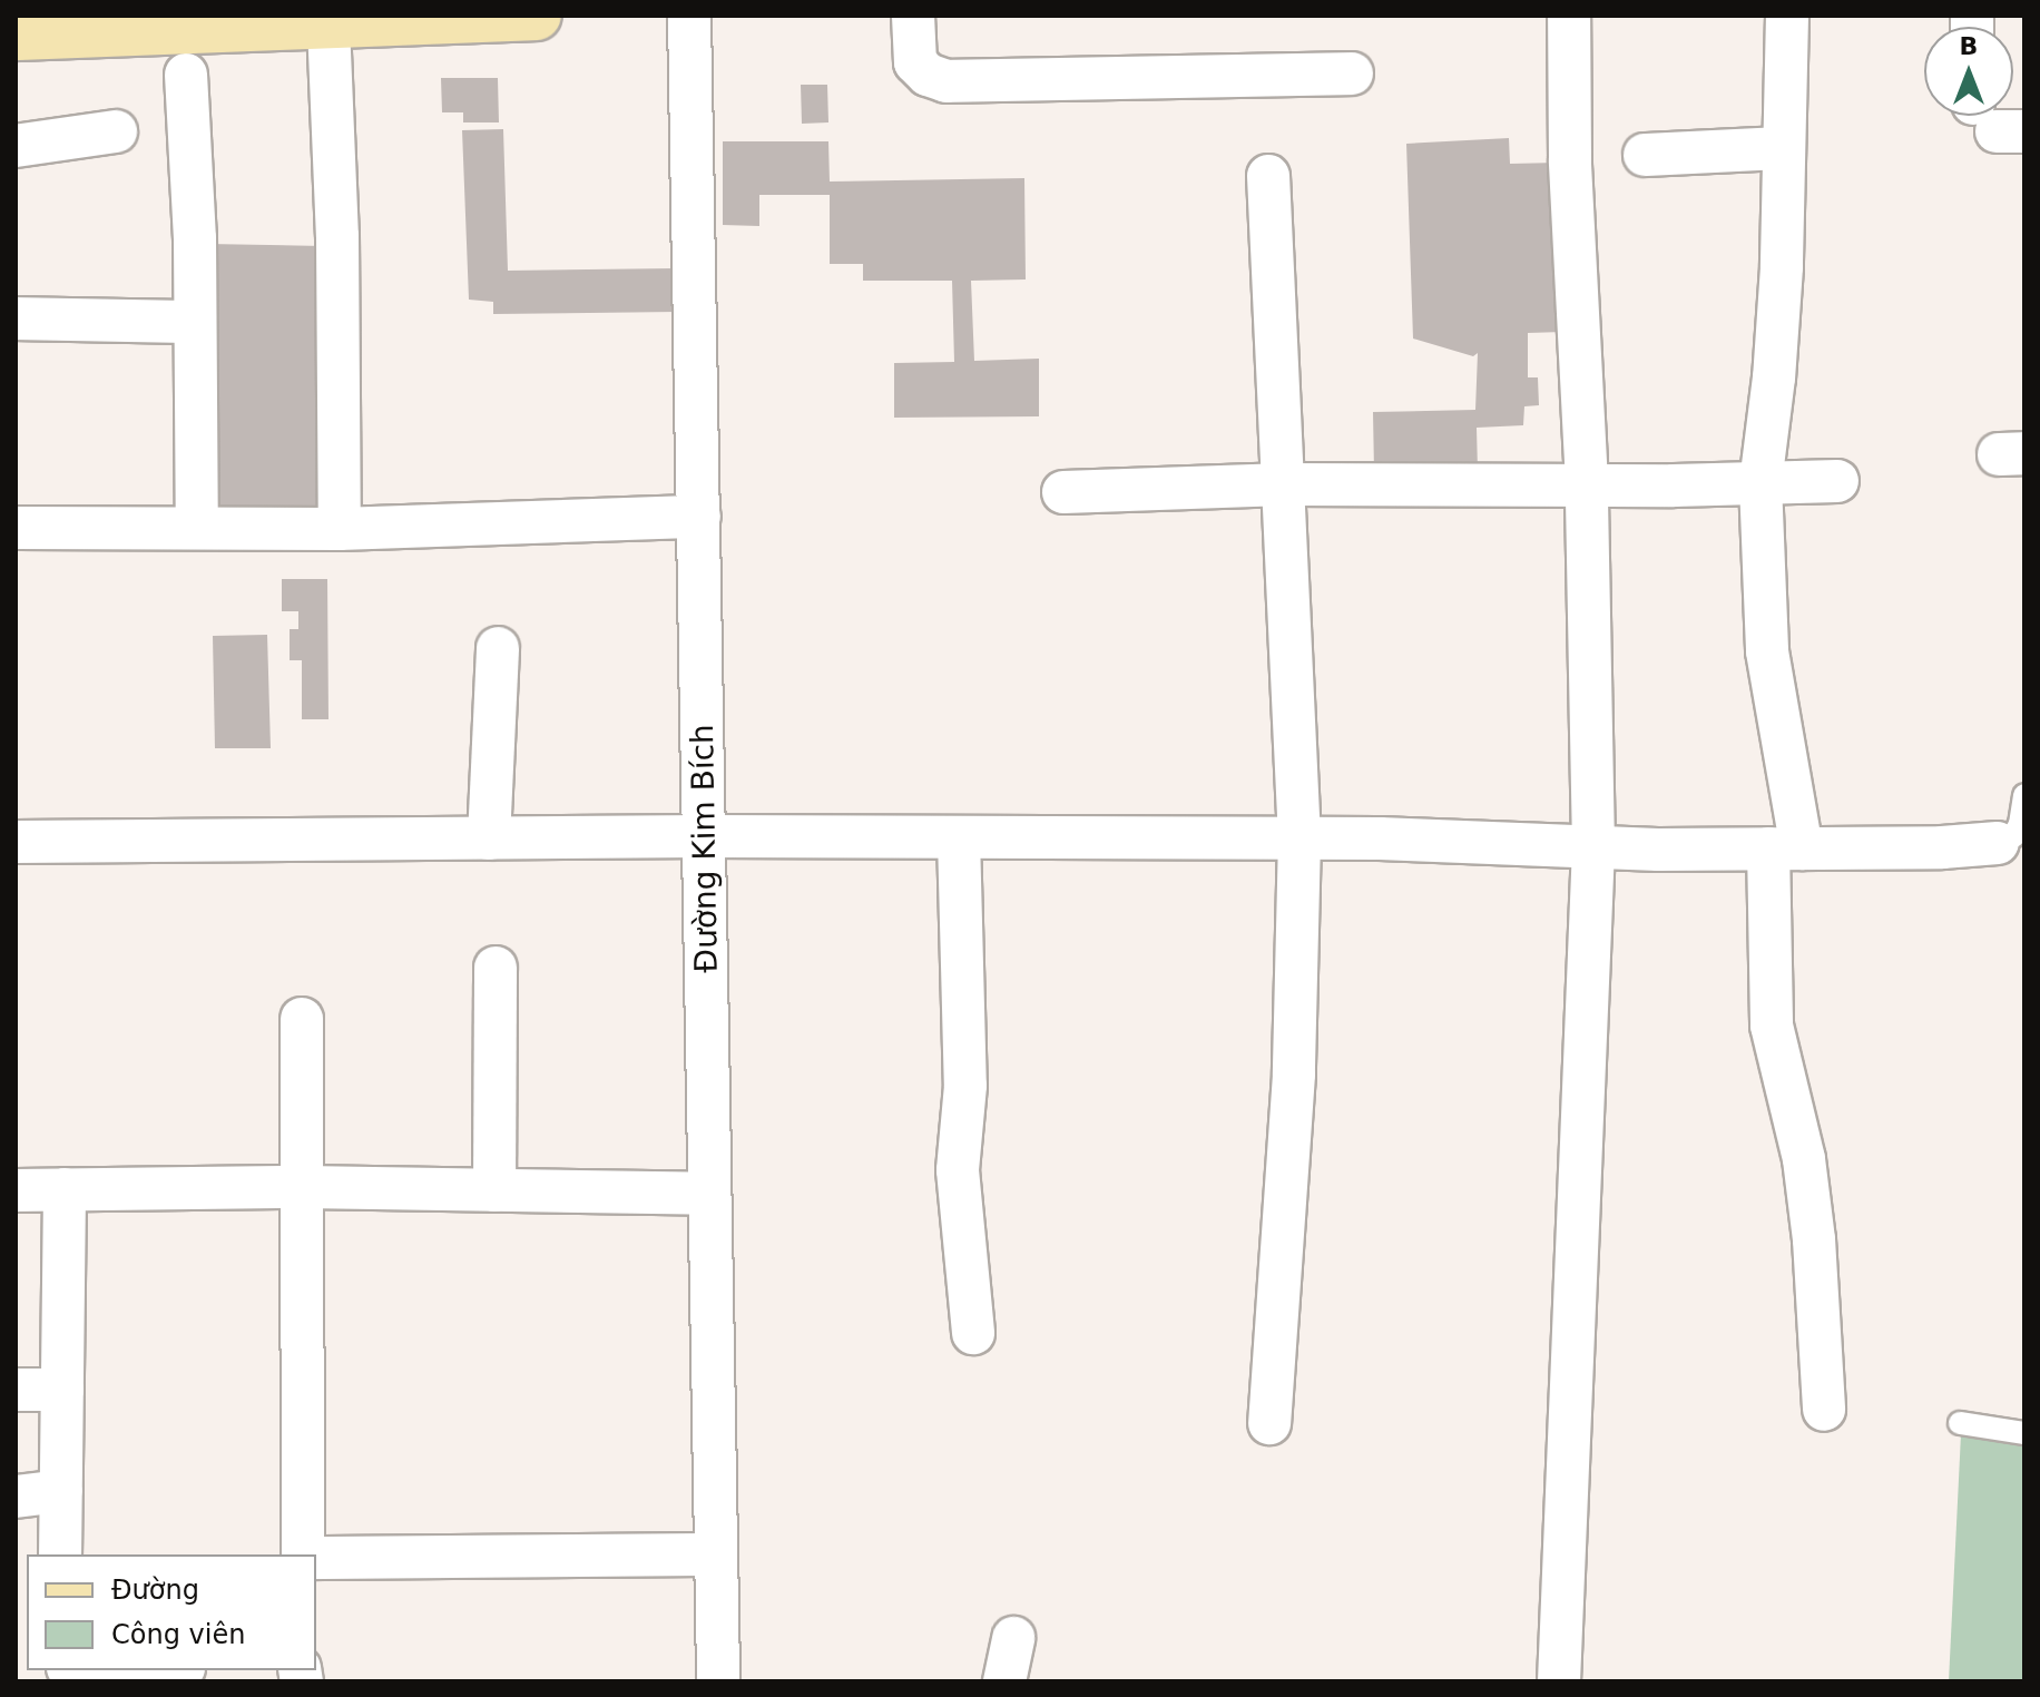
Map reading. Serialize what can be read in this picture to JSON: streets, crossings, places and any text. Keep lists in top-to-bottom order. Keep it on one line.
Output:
{"streets":{"street":["Đường Kim Bích"]},"legend":["Đường","Công viên"],"north":"top"}
